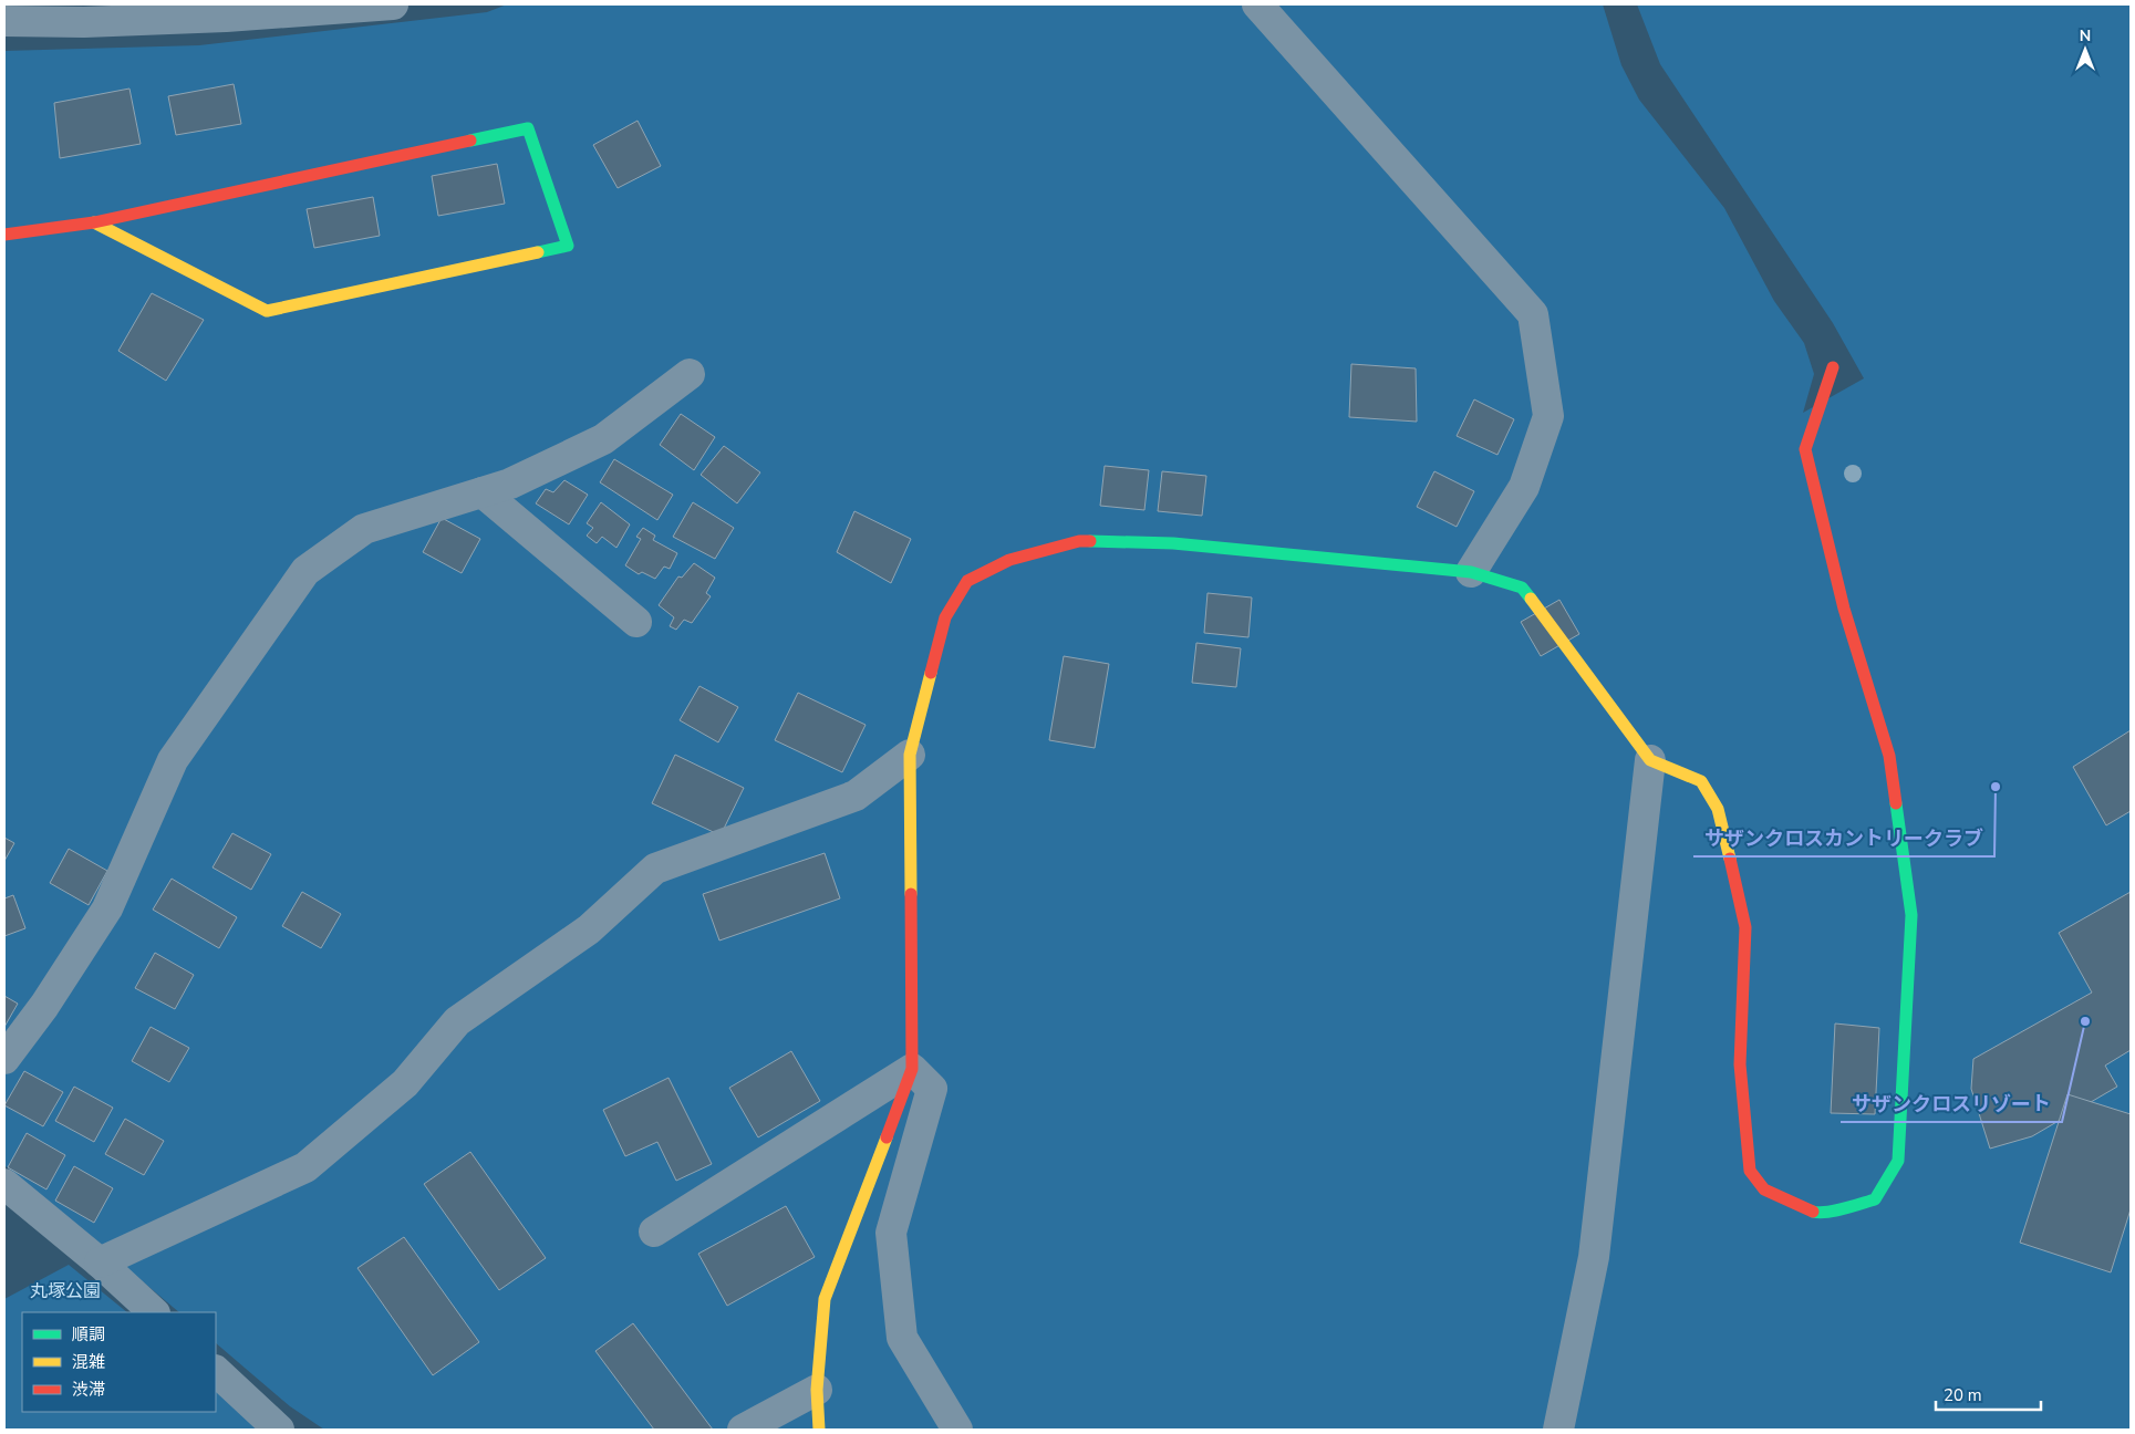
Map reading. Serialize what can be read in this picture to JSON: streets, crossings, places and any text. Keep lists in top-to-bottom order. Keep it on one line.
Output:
{"parks":["丸塚公園"],"places":["サザンクロスカントリークラブ","サザンクロスリゾート"],"legend":["順調","混雑","渋滞"],"scale_bar":"20 m","north":"top"}
